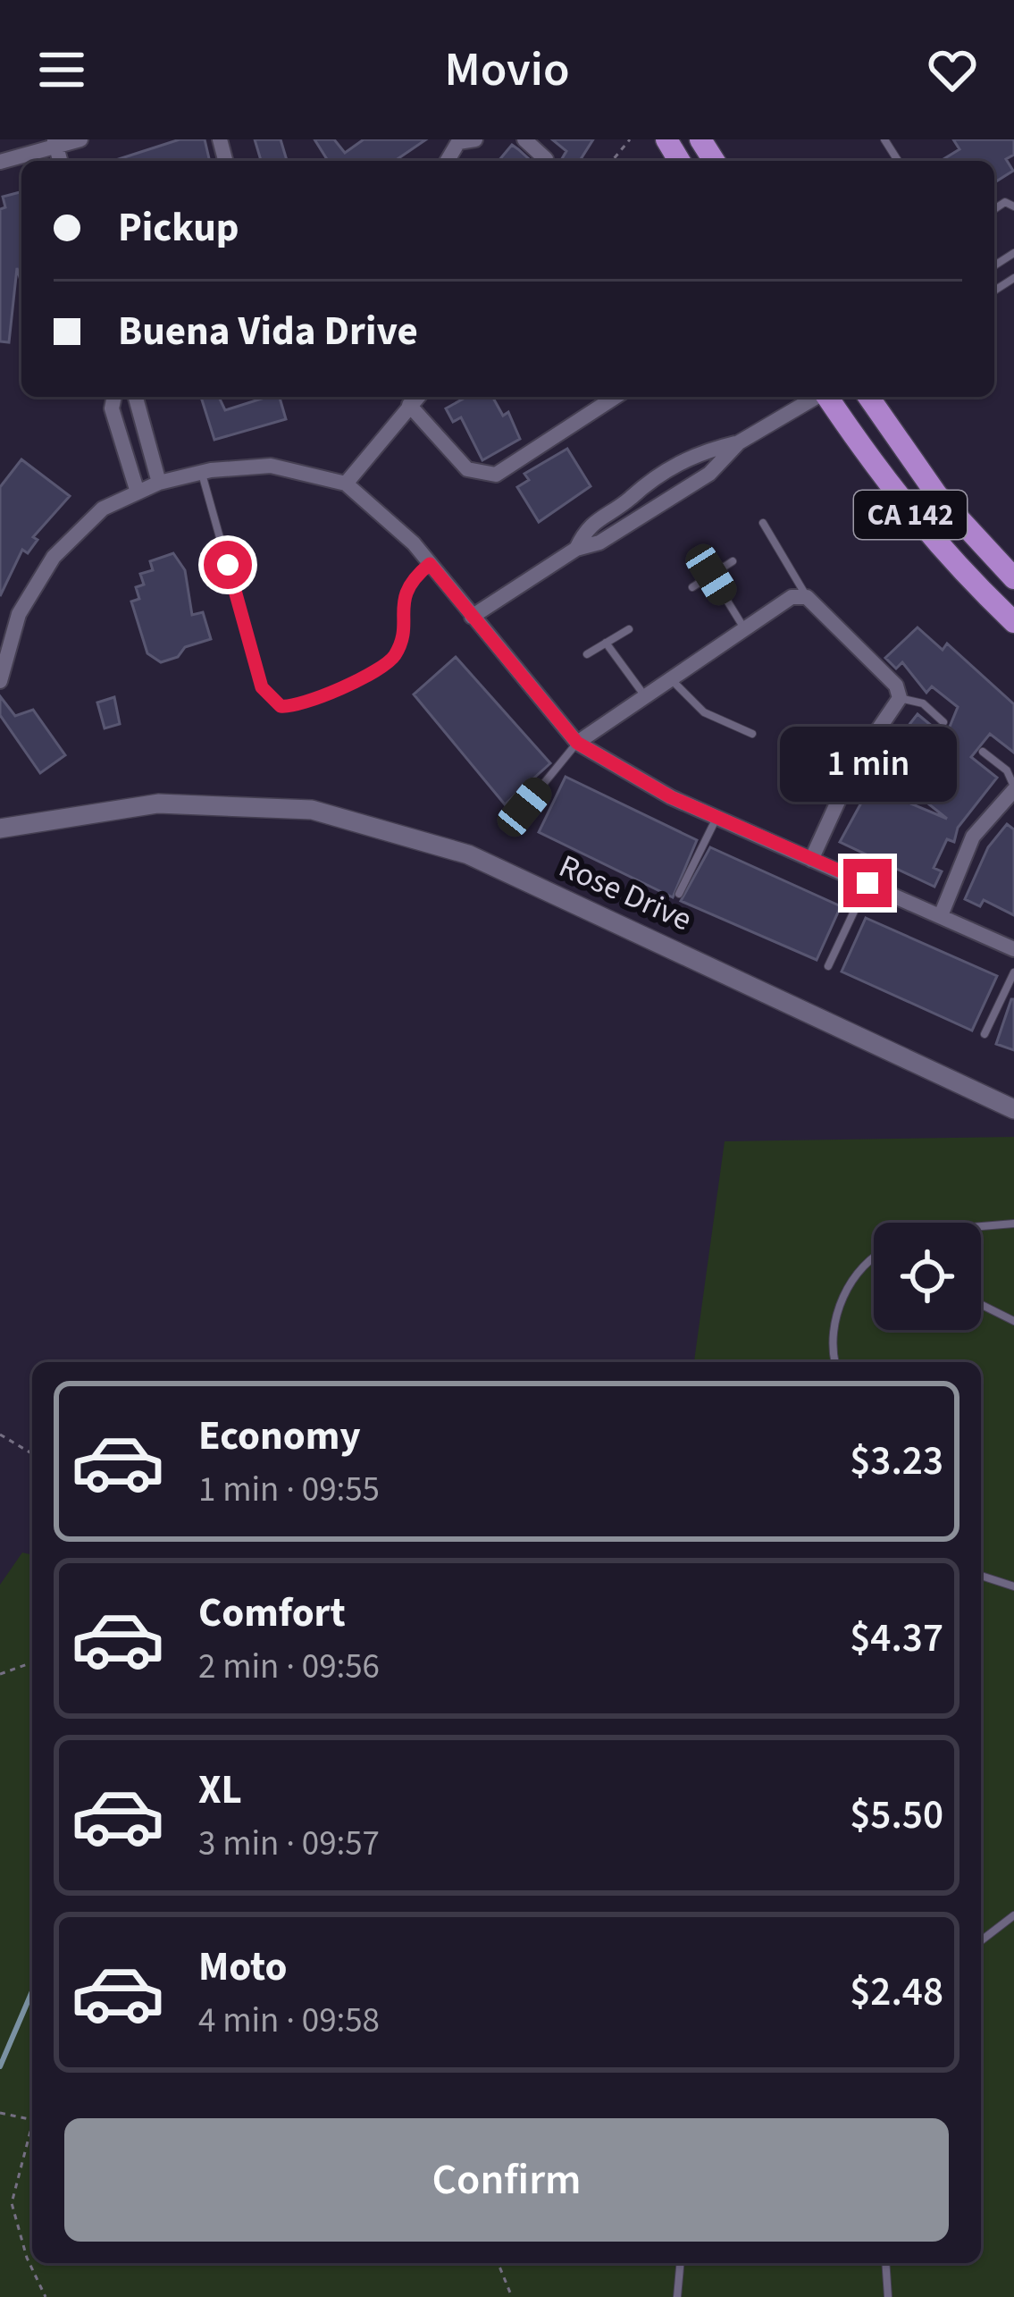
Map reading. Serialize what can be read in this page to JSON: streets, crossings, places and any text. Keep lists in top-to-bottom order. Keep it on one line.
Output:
{"streets":{"main road":["CA 142"],"street":["Rose Drive"]},"page":{"header":"Movio","banner":["Pickup","Buena Vida Drive"],"bubble":"1 min","list":[{"name":"Economy","note":"1 min · 09:55","value":"$3.23"},{"name":"Comfort","note":"2 min · 09:56","value":"$4.37"},{"name":"XL","note":"3 min · 09:57","value":"$5.50"},{"name":"Moto","note":"4 min · 09:58","value":"$2.48"}],"buttons":"Confirm"}}
